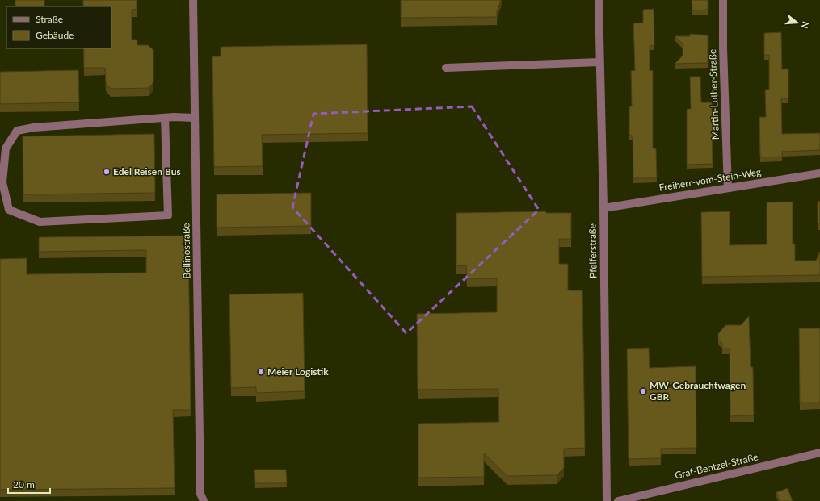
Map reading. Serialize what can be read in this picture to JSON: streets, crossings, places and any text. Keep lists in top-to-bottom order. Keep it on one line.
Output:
{"streets":{"street":["Martin-Luther-Straße","Freiherr-vom-Stein-Weg","Bellinostraße","Pfeiferstraße","Graf-Bentzel-Straße"]},"crossings":[["Martin-Luther-Straße","Freiherr-vom-Stein-Weg"],["Freiherr-vom-Stein-Weg","Pfeiferstraße"]],"places":["Edel Reisen Bus","Meier Logistik","MW-Gebrauchtwagen GBR"],"legend":["Straße","Gebäude"],"scale_bar":"20 m","north":"right"}
